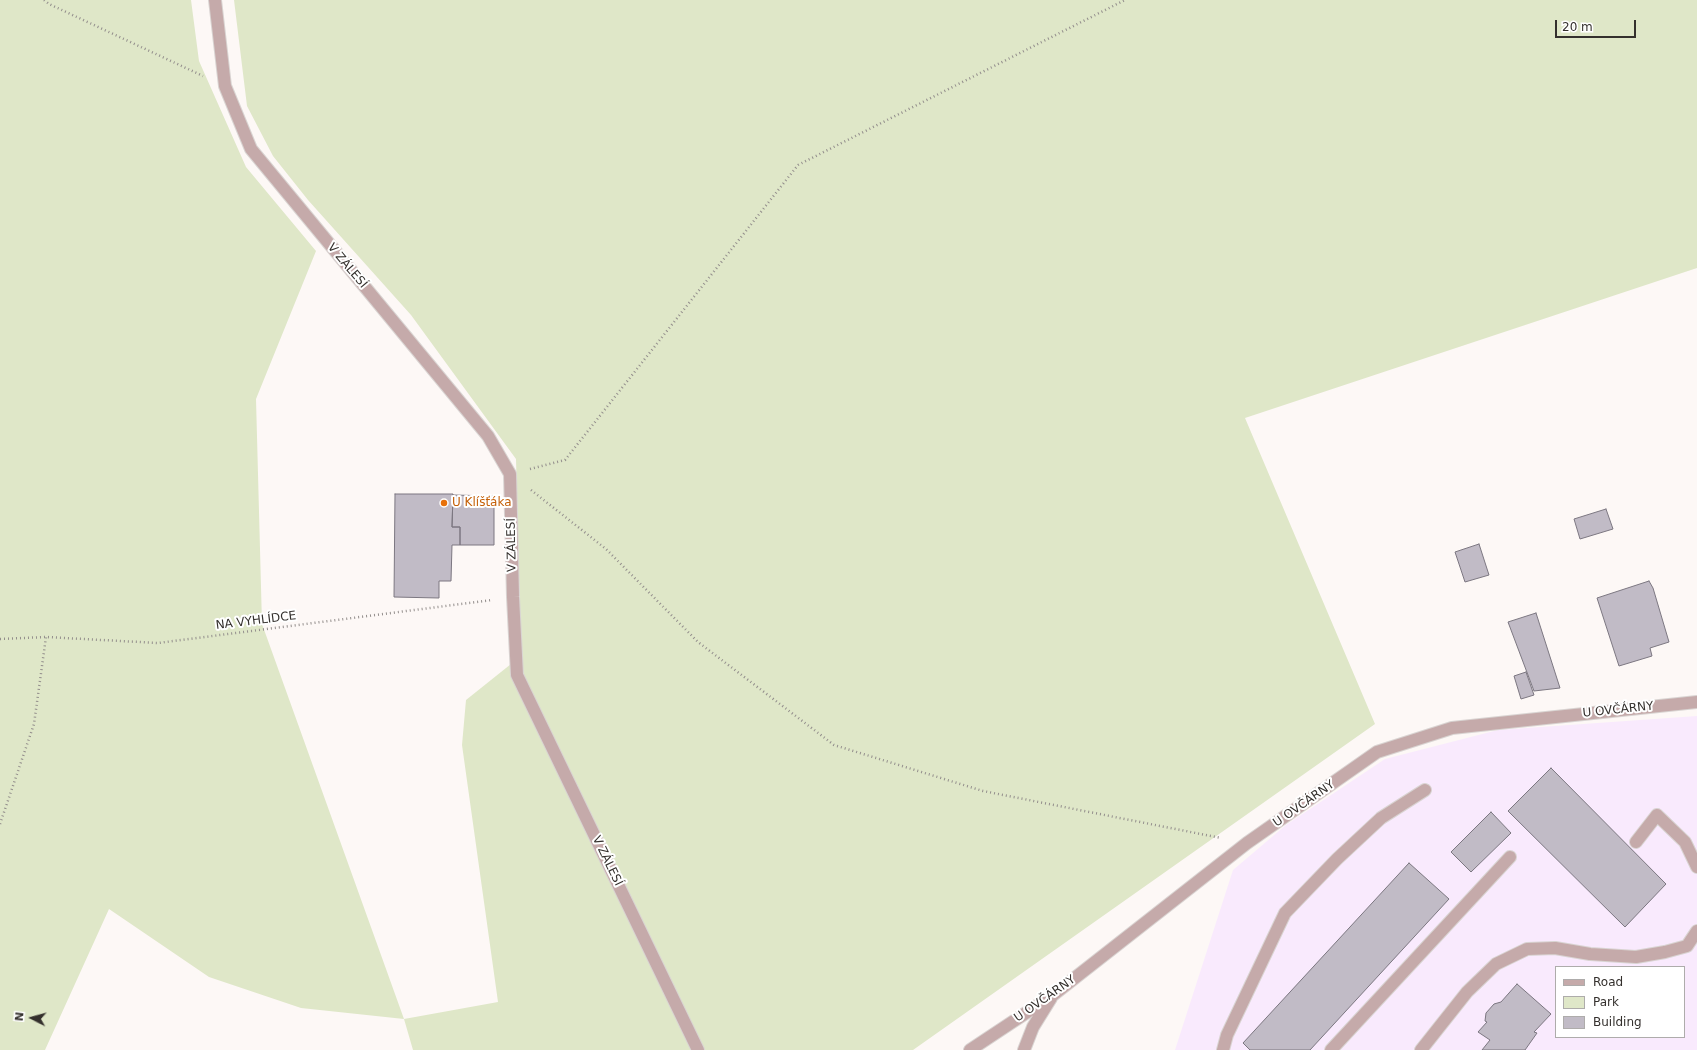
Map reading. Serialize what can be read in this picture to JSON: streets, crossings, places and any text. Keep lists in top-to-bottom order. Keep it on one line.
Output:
{"streets":{"street":["V ZÁLESÍ","U OVČÁRNY"],"path":["NA VYHLÍDCE"]},"crossings":[["V ZÁLESÍ","NA VYHLÍDCE"]],"places":["U Klíšťáka"],"legend":["Road","Park","Building"],"scale_bar":"20 m","north":"left"}
